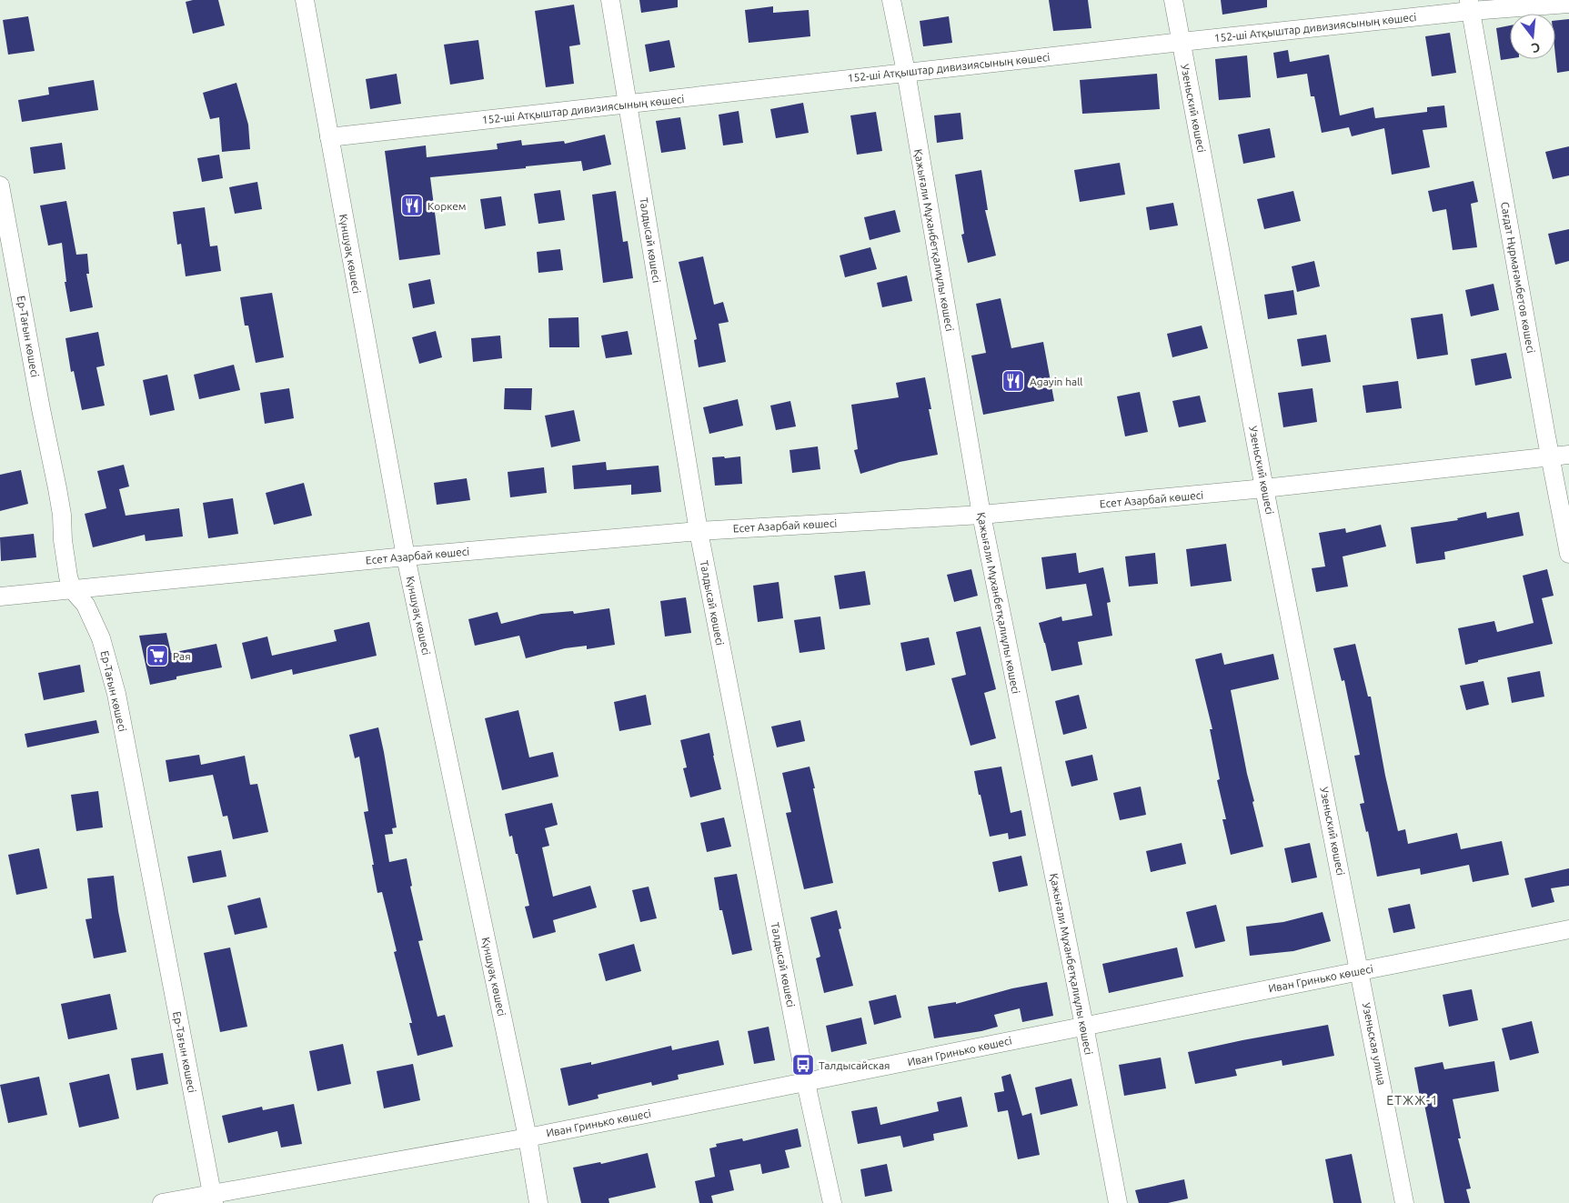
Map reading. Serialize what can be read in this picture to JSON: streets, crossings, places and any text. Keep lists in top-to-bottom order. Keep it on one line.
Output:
{"streets":{"street":["152-ші Атқыштар дивизиясының көшесі","Узеньский көшесі","Талдысай көшесі","Қажығали Мұханбетқалиұлы көшесі","Күншуақ көшесі","Сағдат Нұрмағамбетов көшесі","Ер-Тағын көшесі","Есет Азарбай көшесі","Иван Гринько көшесі","Узеньская улица"]},"crossings":[["152-ші Атқыштар дивизиясының көшесі","Узеньский көшесі"],["152-ші Атқыштар дивизиясының көшесі","Талдысай көшесі"],["152-ші Атқыштар дивизиясының көшесі","Қажығали Мұханбетқалиұлы көшесі"],["152-ші Атқыштар дивизиясының көшесі","Күншуақ көшесі"],["152-ші Атқыштар дивизиясының көшесі","Сағдат Нұрмағамбетов көшесі"],["Узеньский көшесі","Есет Азарбай көшесі"],["Узеньский көшесі","Узеньская улица"],["Талдысай көшесі","Есет Азарбай көшесі"],["Талдысай көшесі","Иван Гринько көшесі"],["Қажығали Мұханбетқалиұлы көшесі","Есет Азарбай көшесі"],["Қажығали Мұханбетқалиұлы көшесі","Иван Гринько көшесі"],["Күншуақ көшесі","Есет Азарбай көшесі"],["Күншуақ көшесі","Иван Гринько көшесі"],["Сағдат Нұрмағамбетов көшесі","Есет Азарбай көшесі"],["Ер-Тағын көшесі","Есет Азарбай көшесі"],["Ер-Тағын көшесі","Иван Гринько көшесі"],["Иван Гринько көшесі","Узеньская улица"]],"districts":["ЕТЖЖ-1"],"places":{"restaurant":["Коркем","Agayin hall"],"supermarket":["Рая"],"bus stop":["Талдысайская"]},"north":"bottom"}
